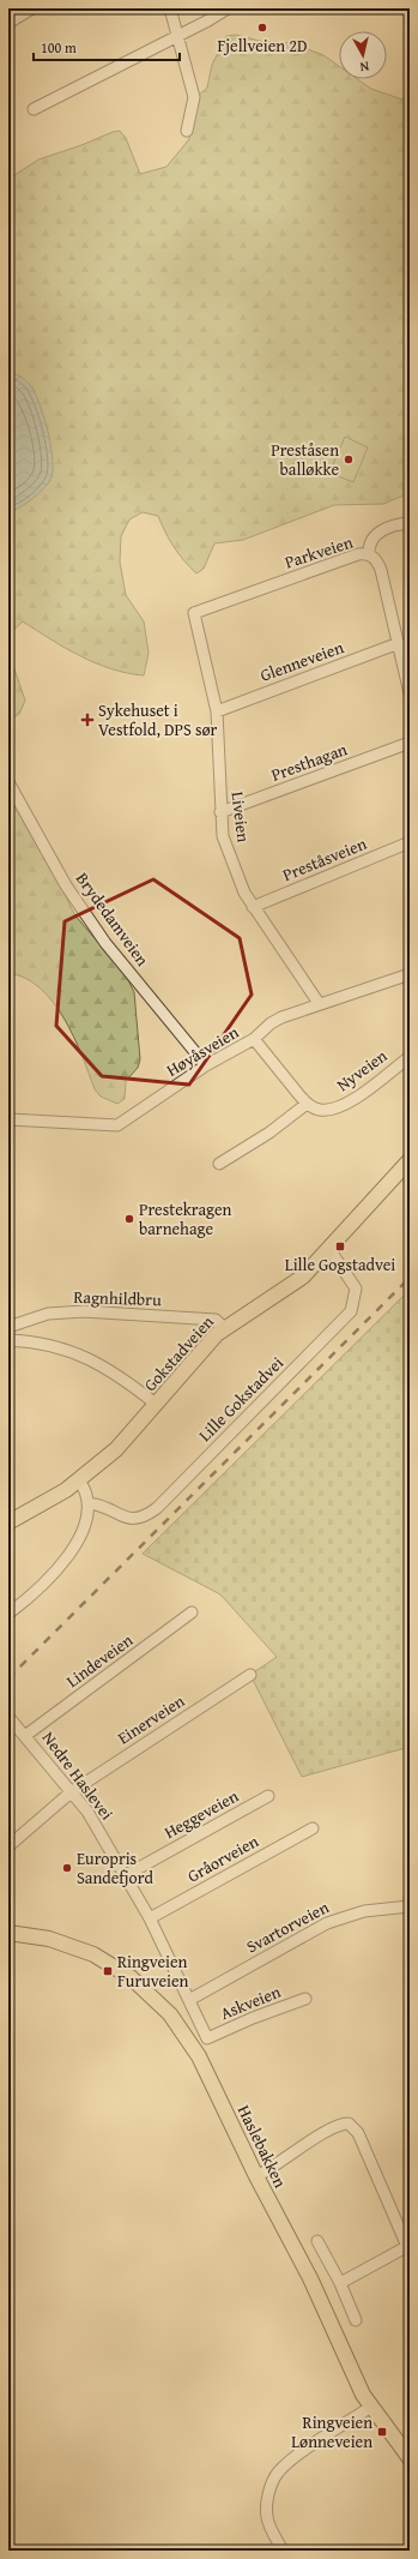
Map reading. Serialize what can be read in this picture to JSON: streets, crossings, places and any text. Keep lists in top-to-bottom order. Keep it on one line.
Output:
{"streets":{"main road":["Gokstadveien","Haslebakken"],"street":["Parkveien","Glenneveien","Presthagan","Liveien","Preståsveien","Brydedamveien","Høyåsveien","Nyveien","Ragnhildbru","Lille Gokstadvei","Lindeveien","Einerveien","Nedre Haslevei","Heggeveien","Gråorveien","Svartorveien","Askveien"]},"crossings":[["Parkveien","Glenneveien"],["Parkveien","Liveien"],["Glenneveien","Liveien"],["Presthagan","Liveien"],["Liveien","Preståsveien"],["Liveien","Høyåsveien"],["Brydedamveien","Høyåsveien"],["Ragnhildbru","Gokstadveien"],["Gokstadveien","Lille Gokstadvei"],["Lindeveien","Nedre Haslevei"],["Einerveien","Nedre Haslevei"],["Nedre Haslevei","Heggeveien"],["Nedre Haslevei","Gråorveien"],["Nedre Haslevei","Svartorveien"],["Nedre Haslevei","Askveien"]],"places":{"other":["Fjellveien 2D","Preståsen balløkke","Prestekragen barnehage","Europris Sandefjord"],"health":["Sykehuset i Vestfold, DPS sør"],"transit":["Lille Gogstadvei","Ringveien Furuveien","Ringveien Lønneveien"]},"scale_bar":"100 m","north":"bottom"}
